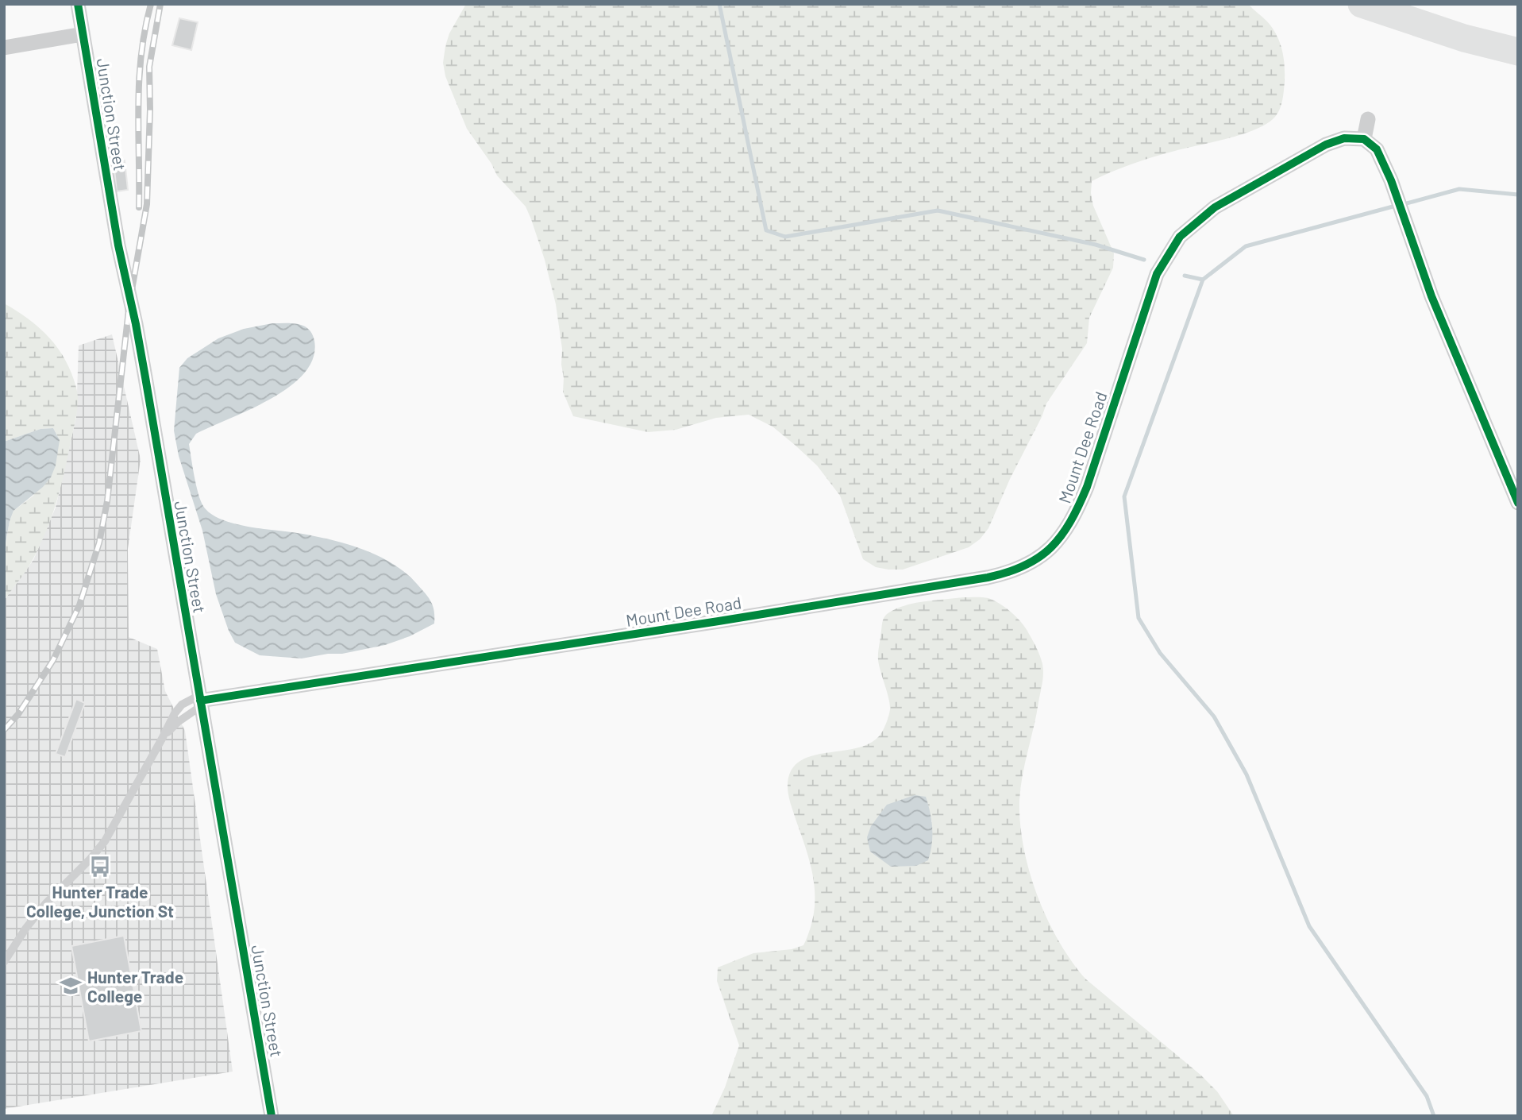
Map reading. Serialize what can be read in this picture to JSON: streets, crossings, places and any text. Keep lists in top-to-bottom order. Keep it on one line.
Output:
{"streets":{"street":["Junction Street","Mount Dee Road"]},"crossings":[["Junction Street","Mount Dee Road"]],"places":{"bus stop":["Hunter Trade College, Junction St"],"school or university":["Hunter Trade College"]}}
